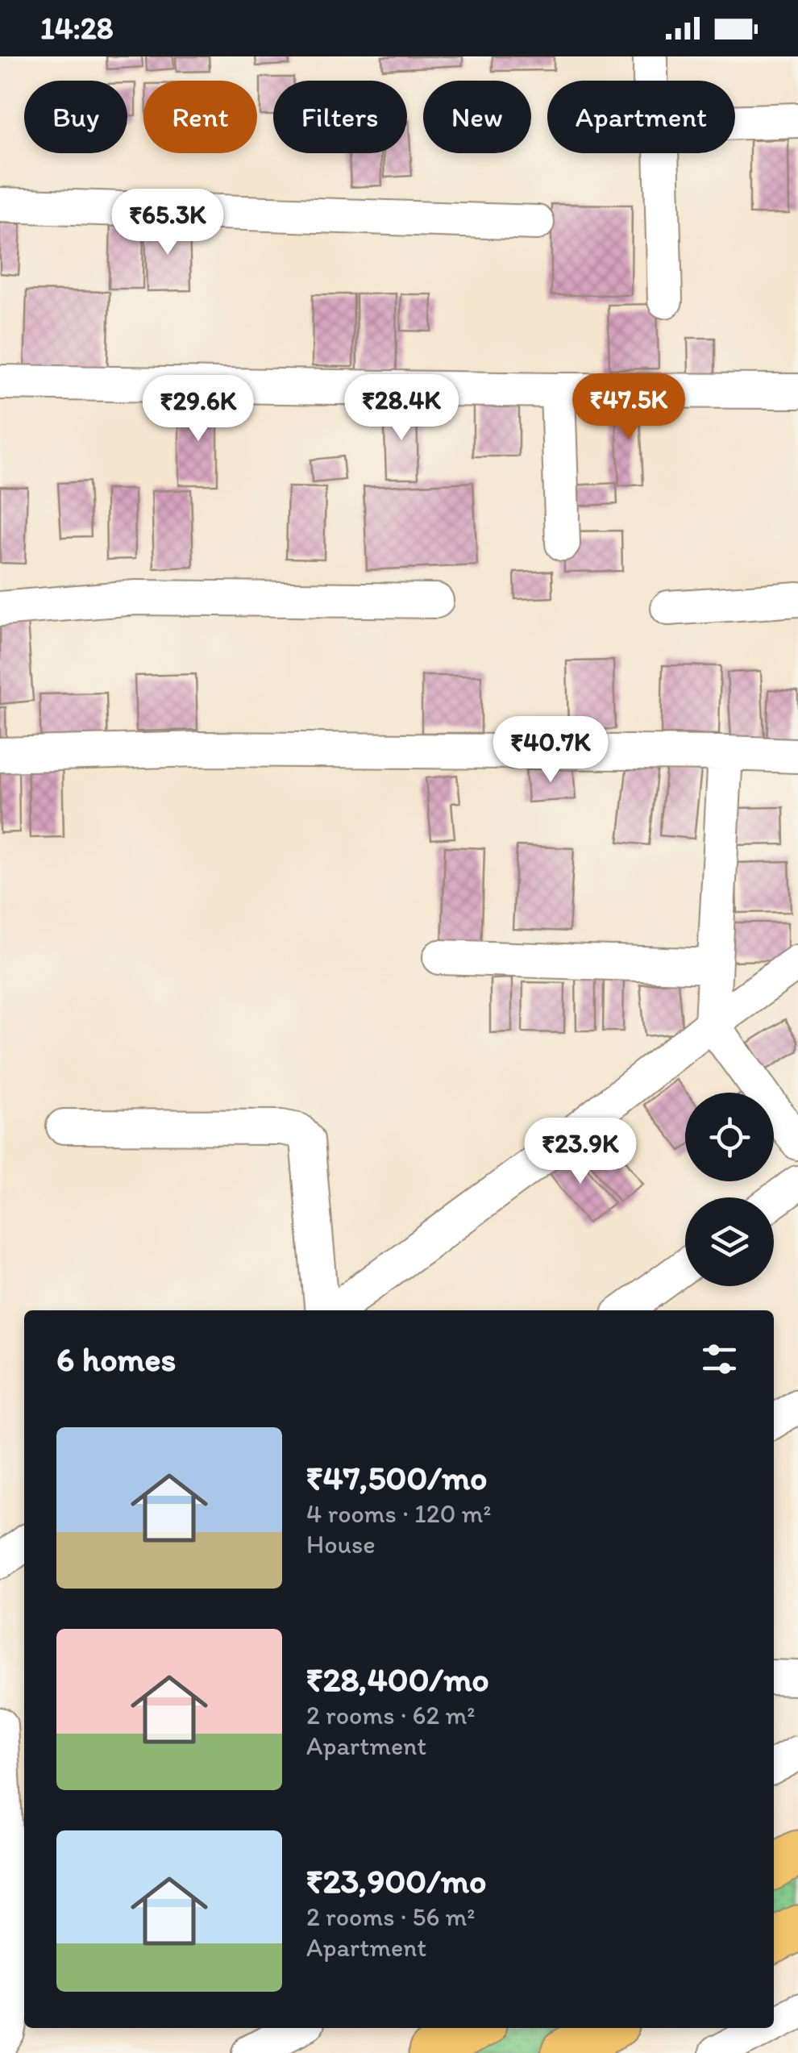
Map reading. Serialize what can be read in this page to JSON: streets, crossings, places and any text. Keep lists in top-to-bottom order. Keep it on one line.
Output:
{"page":{"status":"14:28","chip":["Buy","Rent","Filters","New","Apartment"],"price":["₹65.3K","₹47.5K","₹28.4K","₹29.6K","₹40.7K","₹23.9K"],"heading":"6 homes","list":[{"name":"₹47,500/mo","note":"4 rooms · 120 m² · House"},{"name":"₹28,400/mo","note":"2 rooms · 62 m² · Apartment"},{"name":"₹23,900/mo","note":"2 rooms · 56 m² · Apartment"}]}}
